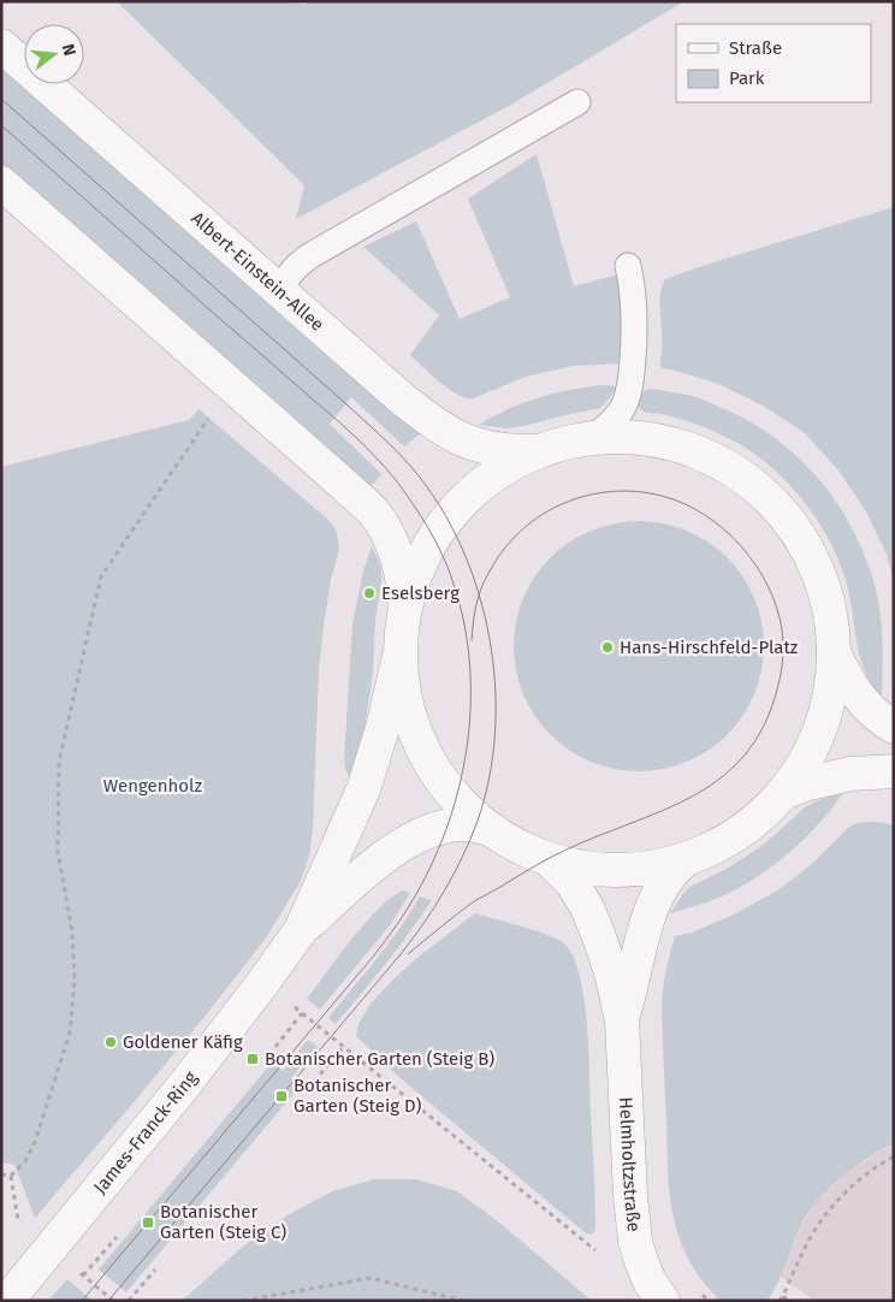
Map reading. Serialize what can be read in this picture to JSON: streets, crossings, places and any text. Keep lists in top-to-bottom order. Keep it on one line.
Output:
{"streets":{"street":["Albert-Einstein-Allee","James-Franck-Ring","Helmholtzstraße"]},"parks":["Wengenholz"],"places":{"other":["Eselsberg","Hans-Hirschfeld-Platz","Goldener Käfig"],"transit":["Botanischer Garten (Steig B)","Botanischer Garten (Steig D)","Botanischer Garten (Steig C)"]},"legend":["Straße","Park"],"north":"right"}
